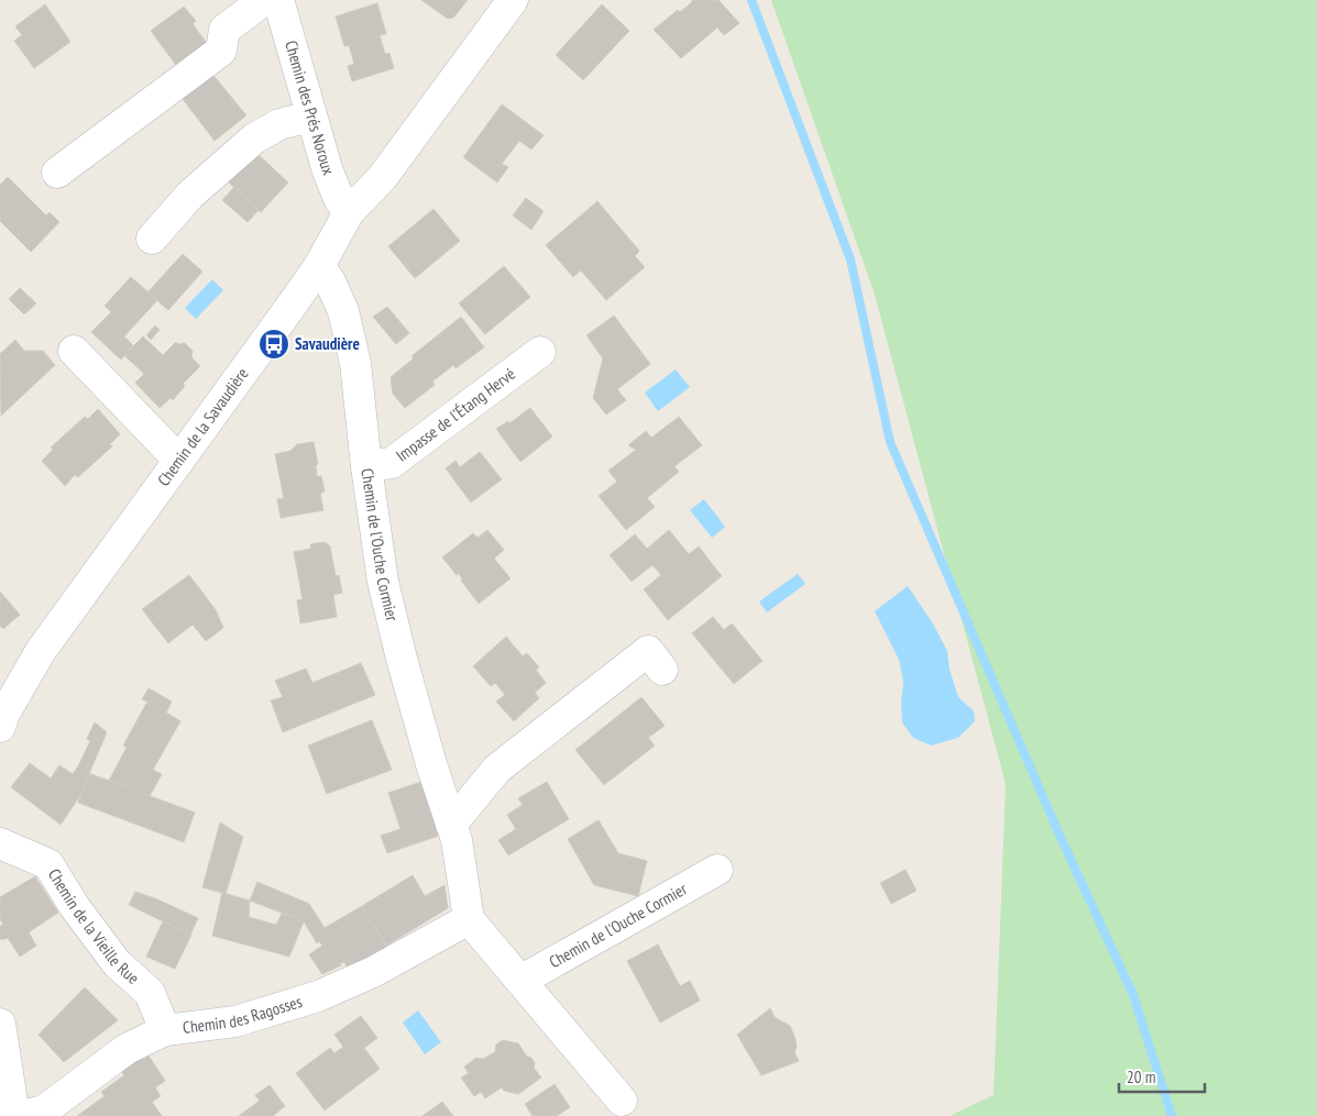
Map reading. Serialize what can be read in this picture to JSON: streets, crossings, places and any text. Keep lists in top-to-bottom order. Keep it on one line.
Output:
{"streets":{"street":["Chemin des Prés Noroux","Impasse de l’Étang Hervé","Chemin de la Savaudière","Chemin de l'Ouche Cormier","Chemin de la Vieille Rue","Chemin des Ragosses"]},"crossings":[["Chemin des Prés Noroux","Chemin de la Savaudière"],["Impasse de l’Étang Hervé","Chemin de l'Ouche Cormier"],["Chemin de la Savaudière","Chemin de l'Ouche Cormier"],["Chemin de l'Ouche Cormier","Chemin des Ragosses"],["Chemin de la Vieille Rue","Chemin des Ragosses"]],"places":{"bus stop":["Savaudière"]},"scale_bar":"20 m"}
